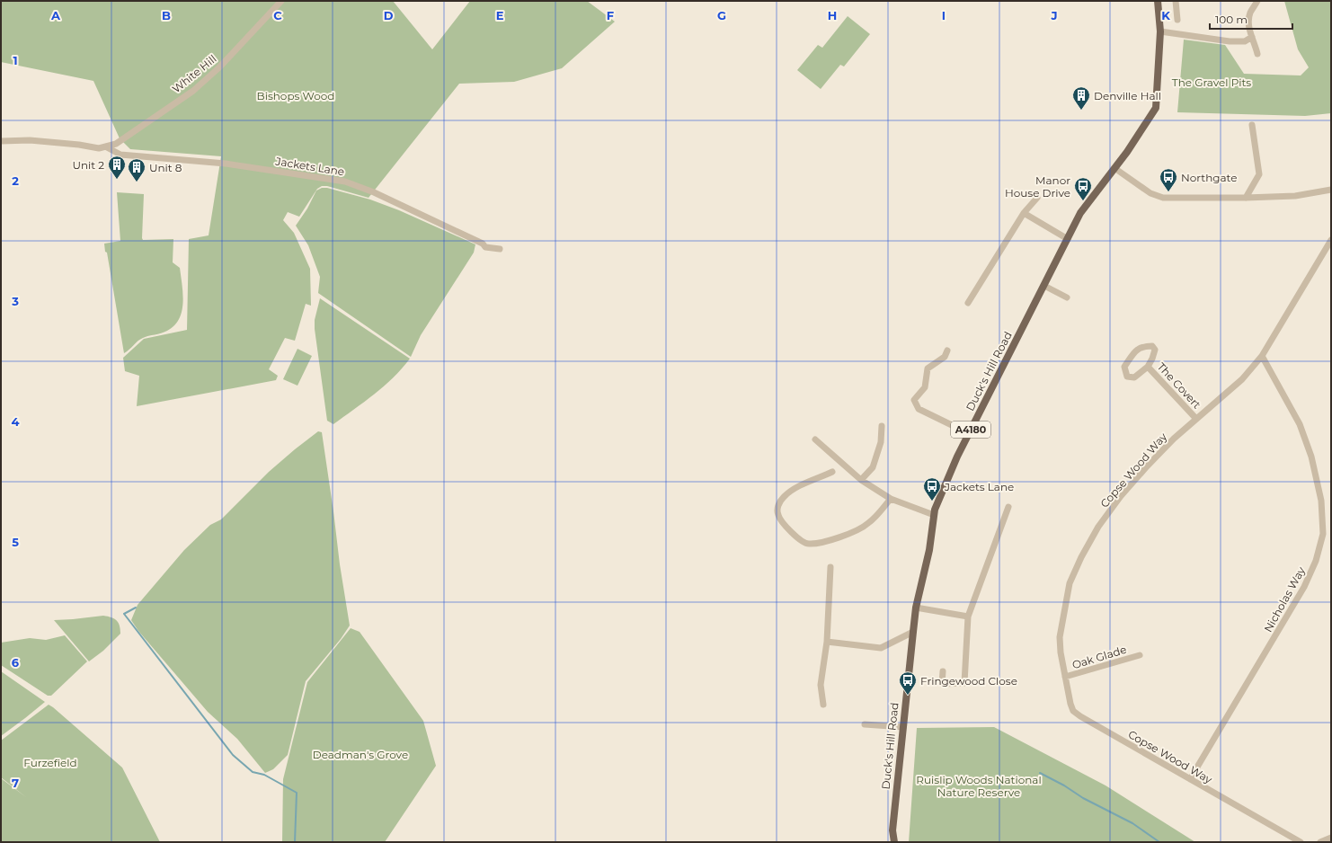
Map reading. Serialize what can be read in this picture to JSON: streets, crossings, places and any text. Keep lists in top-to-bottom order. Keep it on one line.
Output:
{"streets":{"main road":["Duck's Hill Road","A4180"],"street":["White Hill","Jackets Lane","The Covert","Copse Wood Way","Nicholas Way","Oak Glade"]},"crossings":[["White Hill","Jackets Lane"],["The Covert","Copse Wood Way"],["Copse Wood Way","Nicholas Way"],["Copse Wood Way","Oak Glade"]],"parks":["The Gravel Pits","Bishops Wood","Deadman's Grove","Furzefield","Ruislip Woods National Nature Reserve"],"places":{"building":["Denville Hall","Unit 2","Unit 8"],"bus stop":["Northgate","Manor House Drive","Jackets Lane","Fringewood Close"]},"scale_bar":"100 m","grid":{"columns":["A","B","C","D","E","F","G","H","I","J","K"],"rows":["1","2","3","4","5","6","7"]}}
